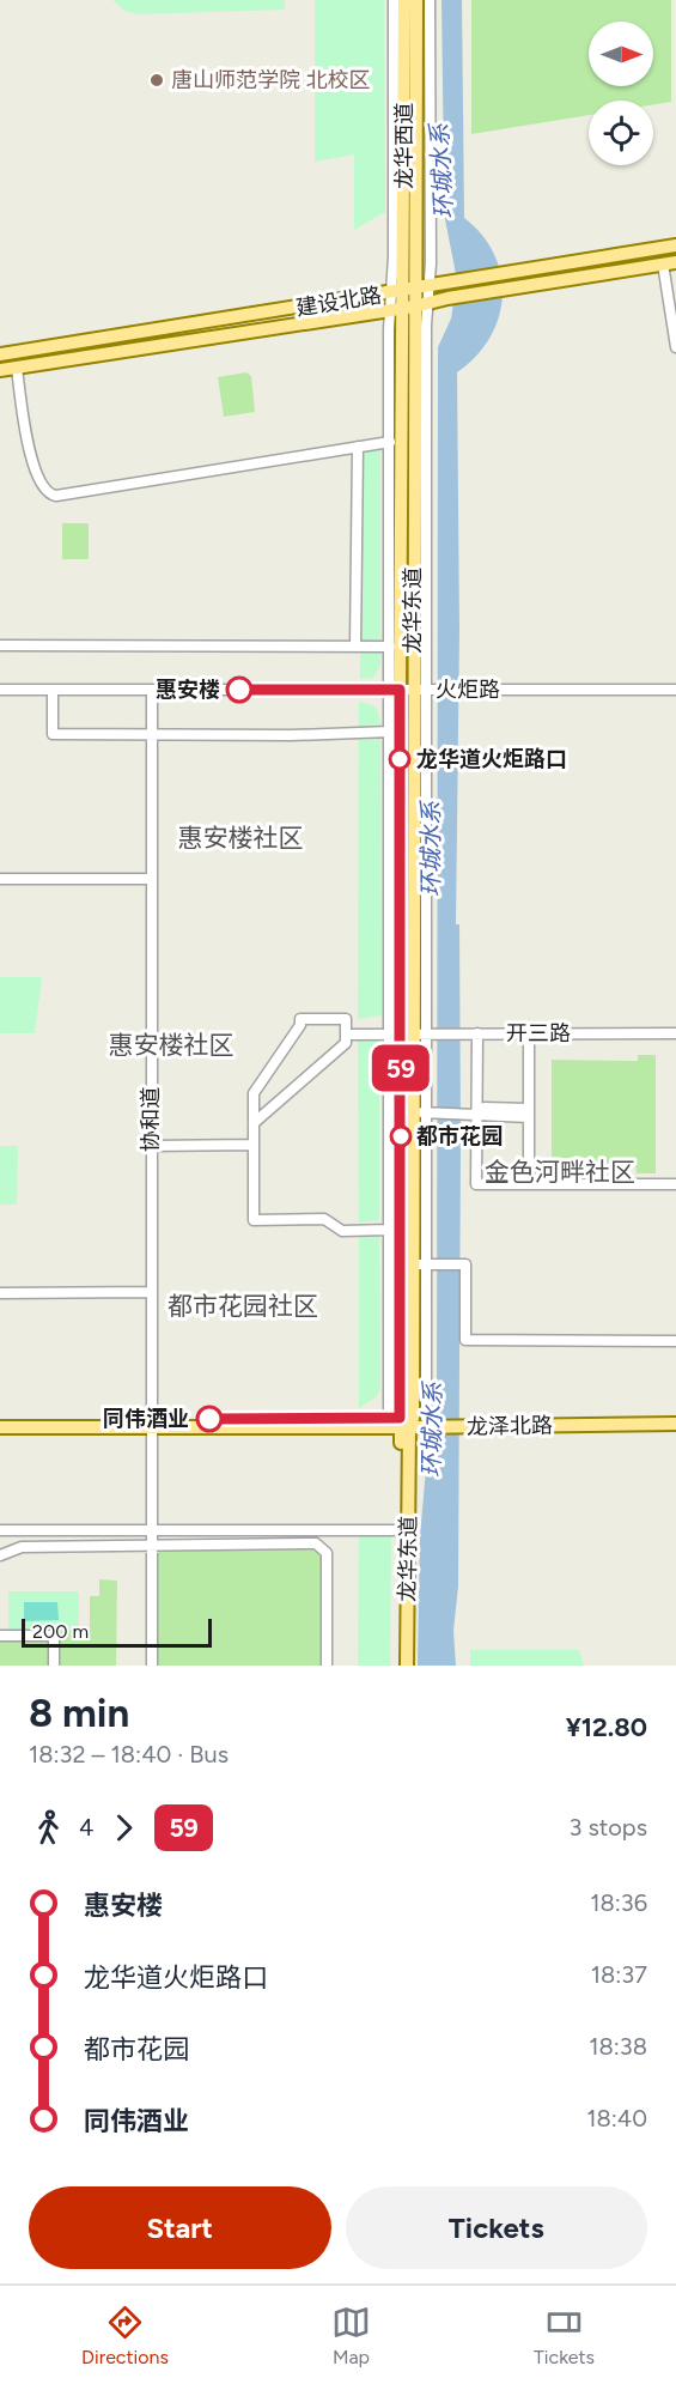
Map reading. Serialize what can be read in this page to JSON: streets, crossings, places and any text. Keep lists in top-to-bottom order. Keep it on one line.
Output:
{"streets":{"main road":["龙华西道","建设北路","龙华东道","龙泽北路"],"street":["火炬路","开三路","协和道"]},"crossings":[["龙华西道","建设北路"],["龙华西道","龙华东道"],["建设北路","龙华东道"],["龙华东道","火炬路"],["龙华东道","开三路"],["龙华东道","龙泽北路"],["火炬路","协和道"],["协和道","龙泽北路"]],"districts":["惠安楼社区","惠安楼社区","金色河畔社区","都市花园社区"],"water":["环城水系"],"places":["唐山师范学院 北校区","惠安楼","龙华道火炬路口","都市花园","同伟酒业"],"lines":["bus line 59"],"scale_bar":"200 m","north":"right","page":{"on_map":"59","scale":"200 m","heading":["8 min","18:32 – 18:40 · Bus","¥12.80"],"legs":["4","59","3 stops"],"list":[{"name":"惠安楼","value":"18:36"},{"name":"龙华道火炬路口","value":"18:37"},{"name":"都市花园","value":"18:38"},{"name":"同伟酒业","value":"18:40"}],"buttons":["Start","Tickets"],"tabs":["Directions","Map","Tickets"]}}
